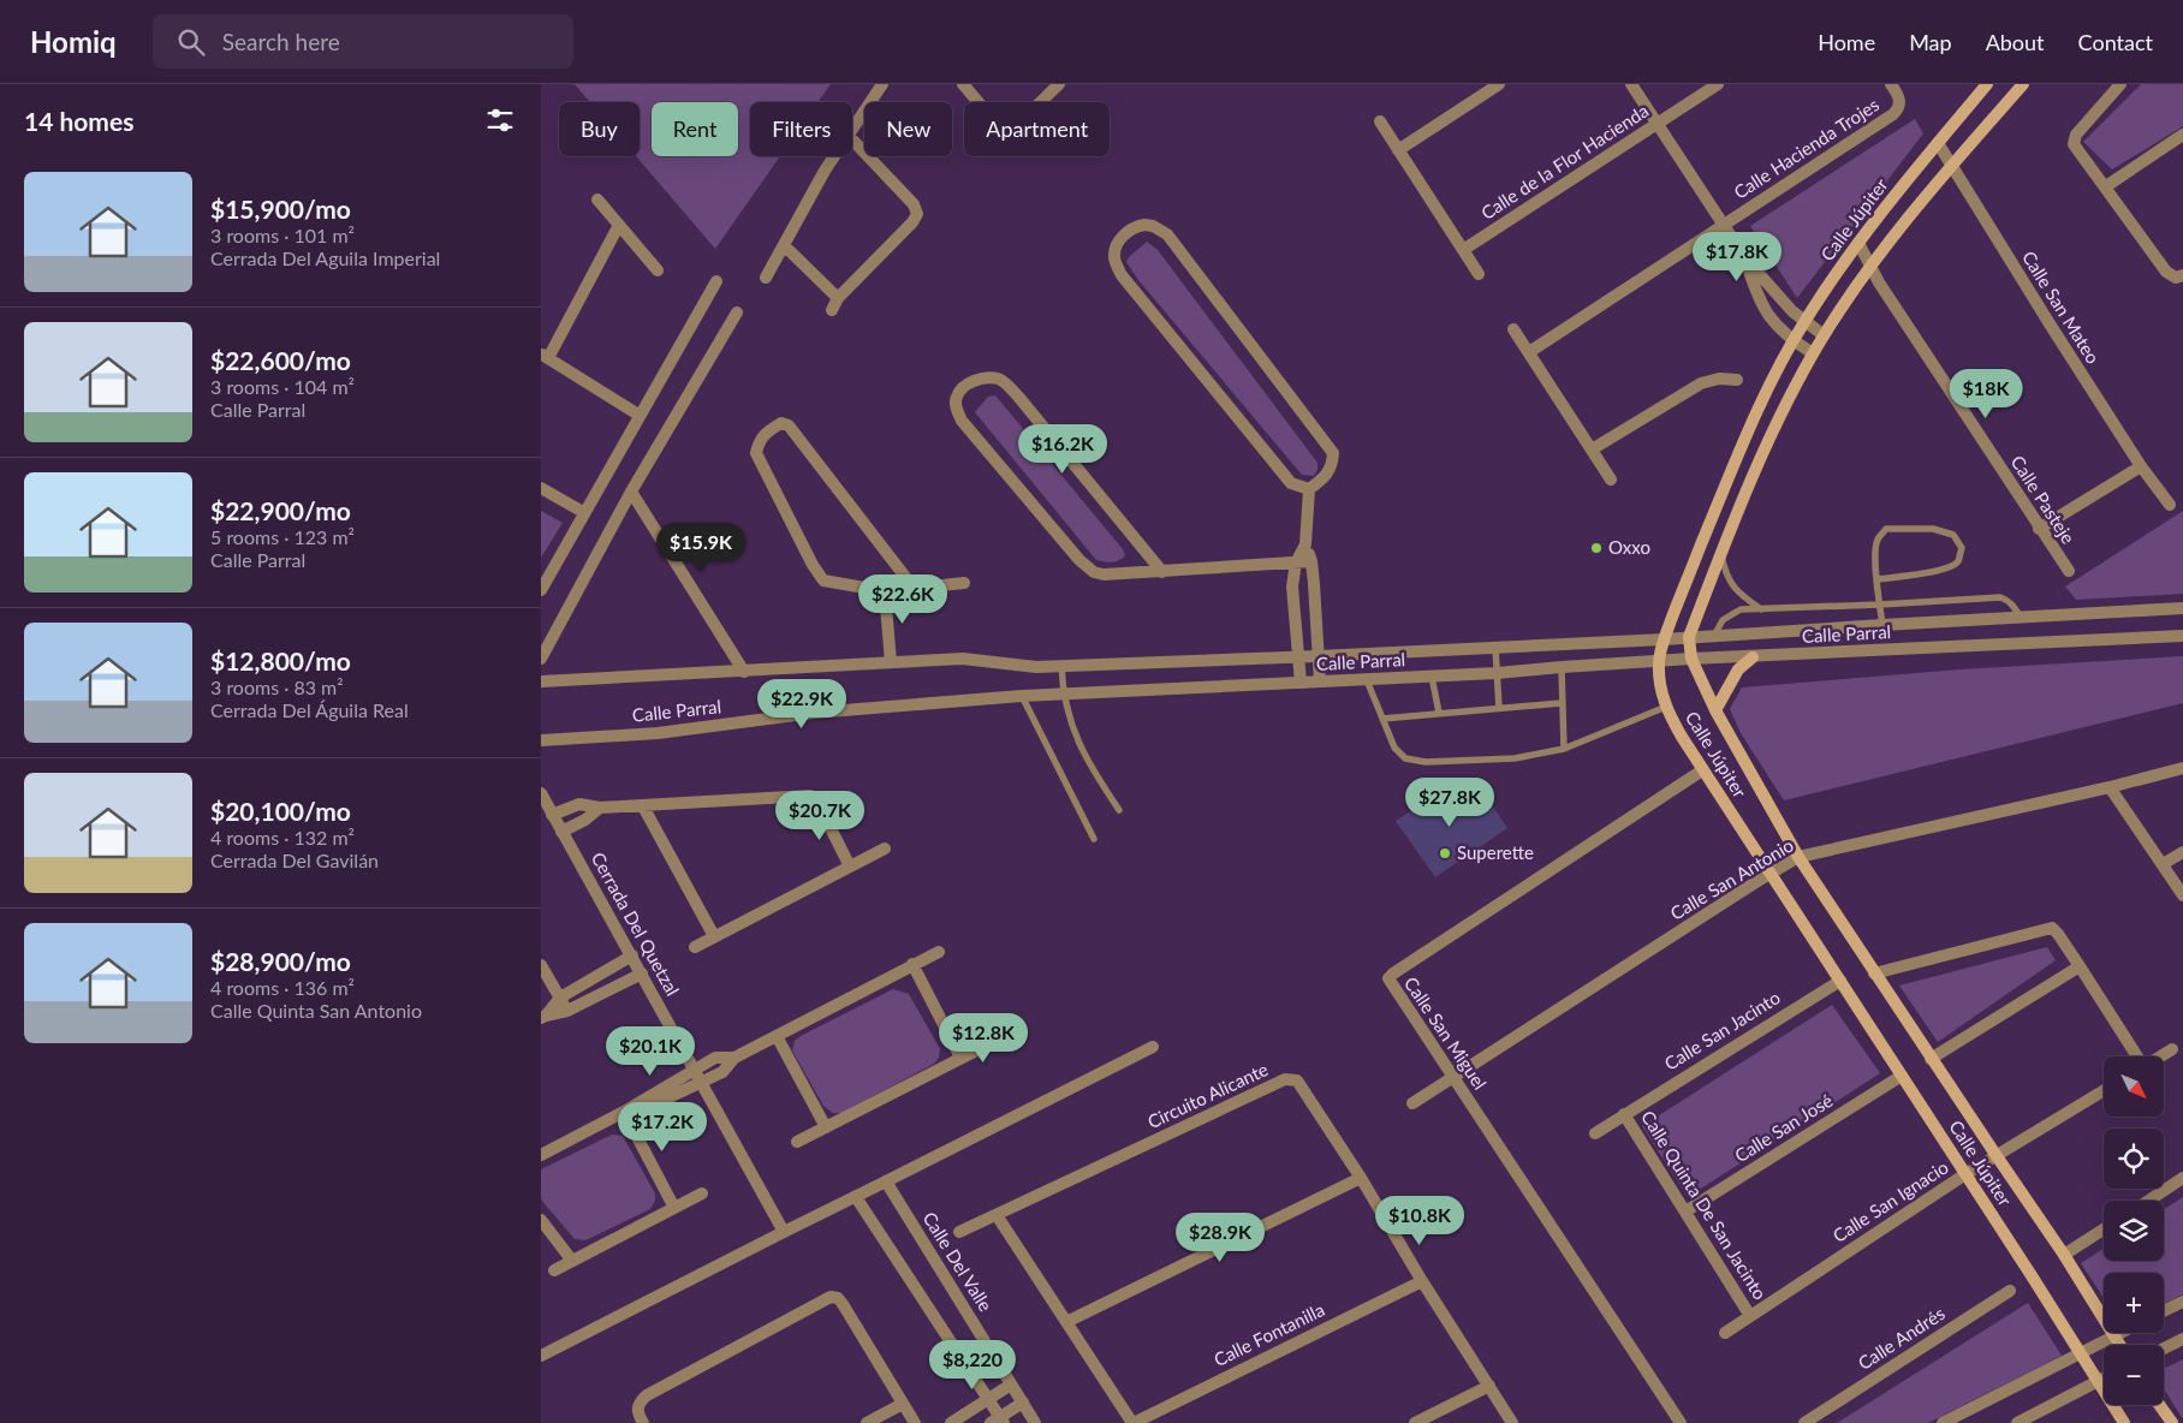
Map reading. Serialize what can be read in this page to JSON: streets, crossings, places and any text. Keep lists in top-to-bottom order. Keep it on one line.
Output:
{"streets":{"main road":["Calle Júpiter"],"street":["Calle Hacienda Trojes","Calle de la Flor Hacienda","Calle San Mateo","Calle Pasteje","Calle Parral","Calle San Antonio","Cerrada Del Quetzal","Calle San Jacinto","Calle San Miguel","Circuito Alicante","Calle San José","Calle San Ignacio","Calle Quinta De San Jacinto","Calle Del Valle","Calle Fontanilla","Calle Andrés"]},"crossings":[["Calle Júpiter","Calle San Mateo"],["Calle Júpiter","Calle Pasteje"],["Calle Júpiter","Calle Parral"],["Calle Júpiter","Calle San Antonio"],["Calle Júpiter","Calle San Jacinto"],["Calle Júpiter","Calle San Miguel"],["Calle Júpiter","Calle San José"],["Calle Júpiter","Calle San Ignacio"],["Calle San Antonio","Calle San Miguel"],["Calle San Jacinto","Calle Quinta De San Jacinto"],["Circuito Alicante","Calle Fontanilla"],["Calle San José","Calle Quinta De San Jacinto"],["Calle San Ignacio","Calle Quinta De San Jacinto"]],"places":["Oxxo","Superette"],"north":"bottom right","page":{"header":"Homiq","search":"Search here","nav":["Home","Map","About","Contact"],"heading":"14 homes","chip":["Buy","Rent","Filters","New","Apartment"],"list":[{"name":"$15,900/mo","note":"3 rooms · 101 m² · Cerrada Del Aguila Imperial"},{"name":"$22,600/mo","note":"3 rooms · 104 m² · Calle Parral"},{"name":"$22,900/mo","note":"5 rooms · 123 m² · Calle Parral"},{"name":"$12,800/mo","note":"3 rooms · 83 m² · Cerrada Del Águila Real"},{"name":"$20,100/mo","note":"4 rooms · 132 m² · Cerrada Del Gavilán"},{"name":"$28,900/mo","note":"4 rooms · 136 m² · Calle Quinta San Antonio"}],"price":["$17.8K","$18K","$16.2K","$15.9K","$22.6K","$22.9K","$27.8K","$20.7K","$12.8K","$20.1K","$17.2K","$10.8K","$28.9K","$8,220"],"map_buttons":["+","−"]}}
